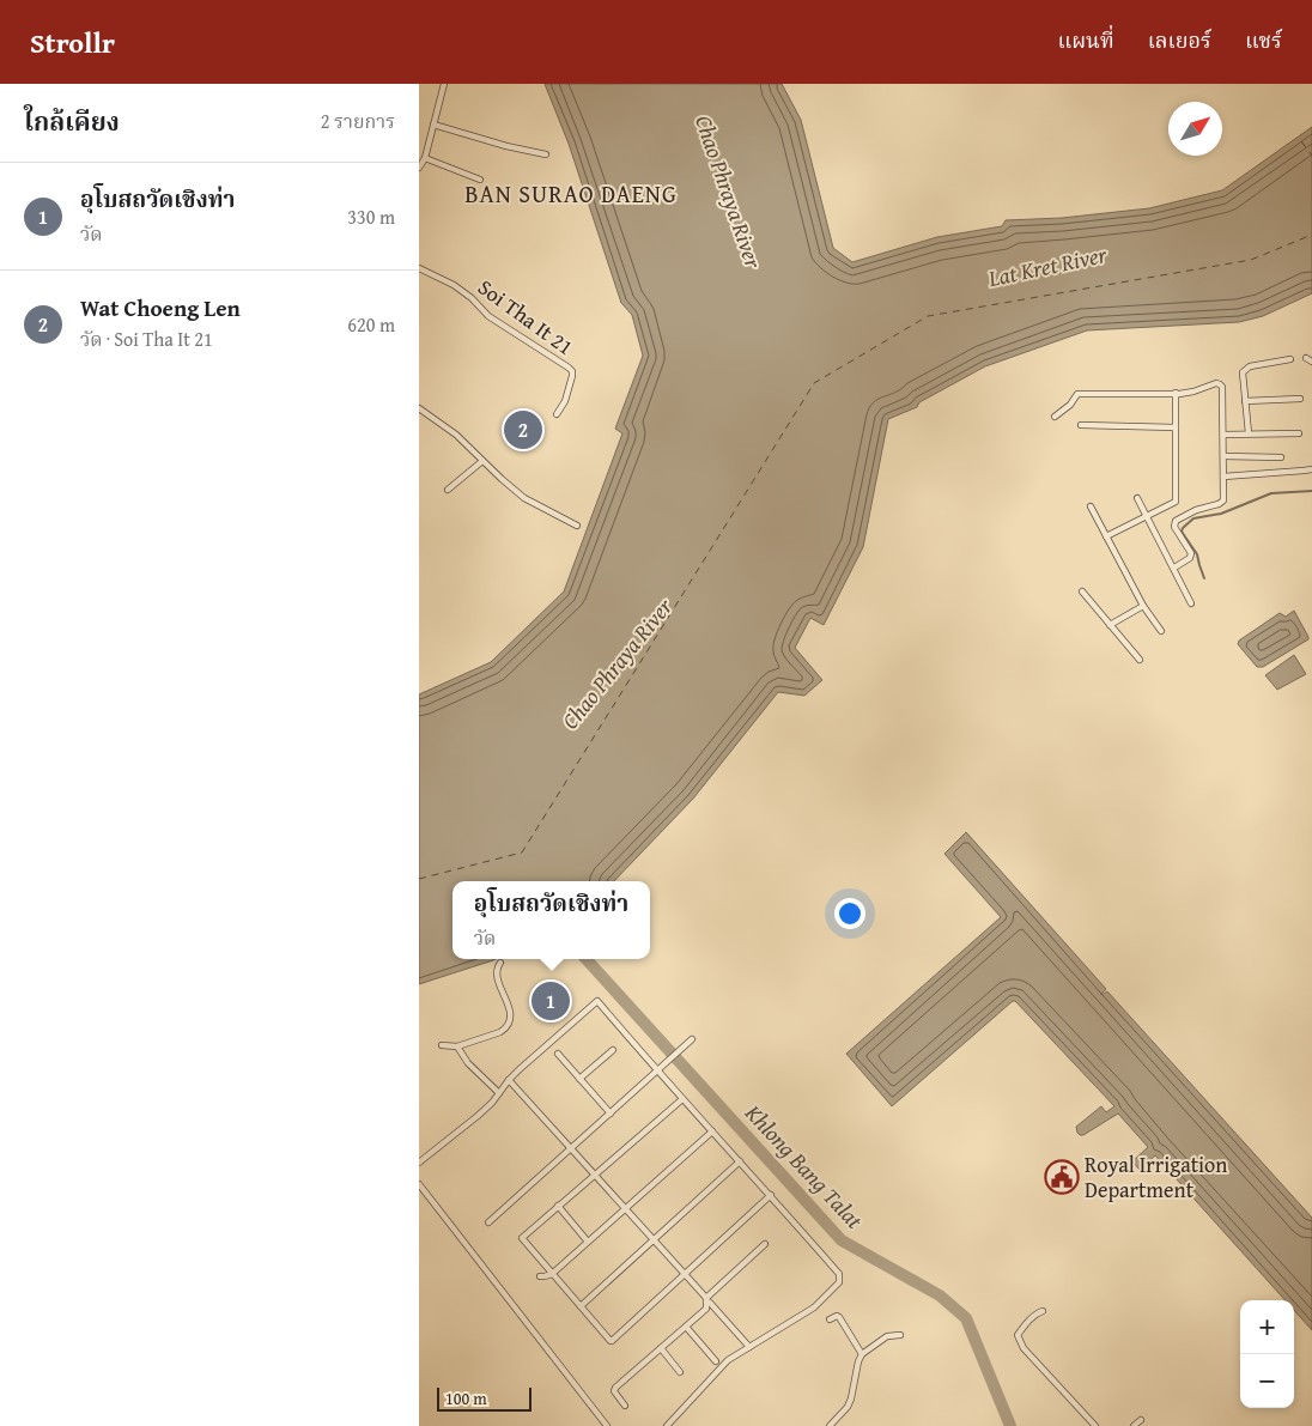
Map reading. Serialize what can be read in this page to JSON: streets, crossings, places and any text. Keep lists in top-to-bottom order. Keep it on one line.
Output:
{"streets":{"street":["Soi Tha It 21"]},"districts":["BAN SURAO DAENG"],"water":["Chao Phraya River","Lat Kret River","Khlong Bang Talat"],"places":{"public building":["Royal Irrigation Department"]},"scale_bar":"100 m","north":"top right","page":{"header":"Strollr","nav":["แผนที่","เลเยอร์","แชร์"],"heading":["ใกล้เคียง","2 รายการ"],"list":[{"mark":"1","name":"อุโบสถวัดเชิงท่า","note":"วัด","value":"330 m"},{"mark":"2","name":"Wat Choeng Len","note":"วัด · Soi Tha It 21","value":"620 m"}],"pins":["2","1"],"popup":["อุโบสถวัดเชิงท่า","วัด"],"map_buttons":["+","−"],"scale":"100 m"}}
